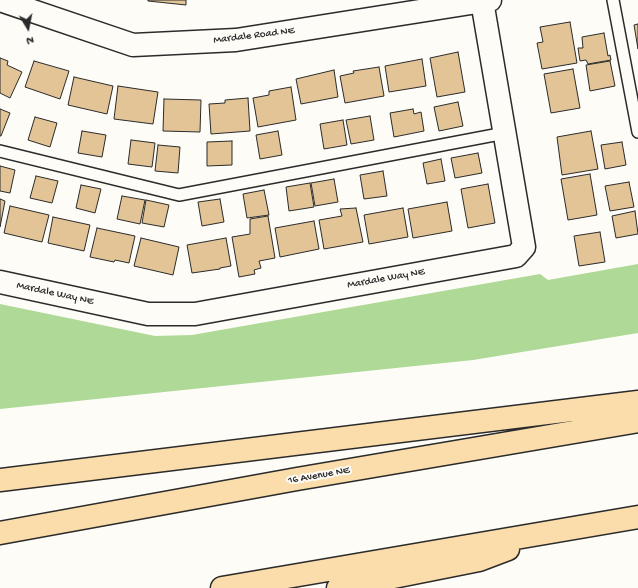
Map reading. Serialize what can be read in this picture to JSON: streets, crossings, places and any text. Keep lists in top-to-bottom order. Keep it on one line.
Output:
{"streets":{"highway":["16 Avenue NE"],"street":["Mardale Road NE","Mardale Way NE"]},"crossings":[["Mardale Road NE","Mardale Way NE"]],"north":"bottom"}
